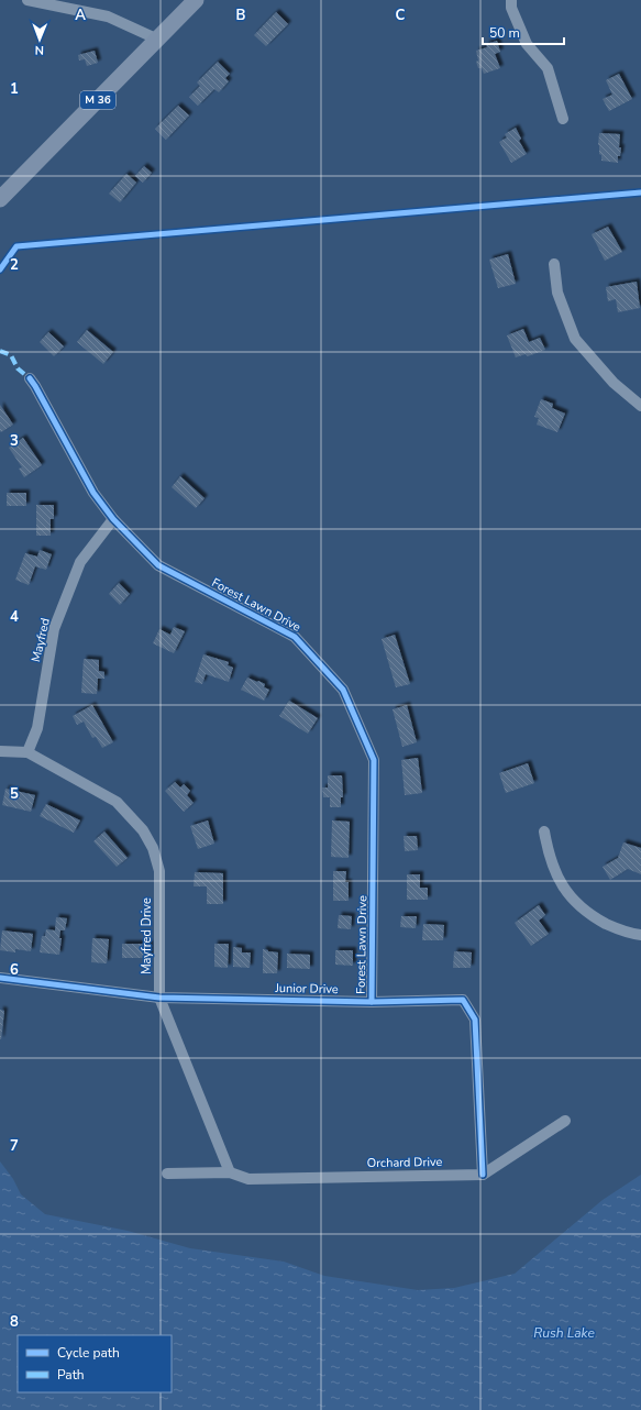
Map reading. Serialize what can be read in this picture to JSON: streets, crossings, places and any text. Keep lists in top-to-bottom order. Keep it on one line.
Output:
{"streets":{"main road":["M 36"],"street":["Forest Lawn Drive","Mayfred","Mayfred Drive","Junior Drive","Orchard Drive"]},"crossings":[["Forest Lawn Drive","Mayfred"],["Forest Lawn Drive","Junior Drive"],["Mayfred","Mayfred Drive"],["Mayfred Drive","Junior Drive"],["Mayfred Drive","Orchard Drive"],["Junior Drive","Orchard Drive"]],"water":["Rush Lake"],"legend":["Cycle path","Path"],"scale_bar":"50 m","north":"bottom","grid":{"columns":["A","B","C"],"rows":["1","2","3","4","5","6","7","8"]}}
